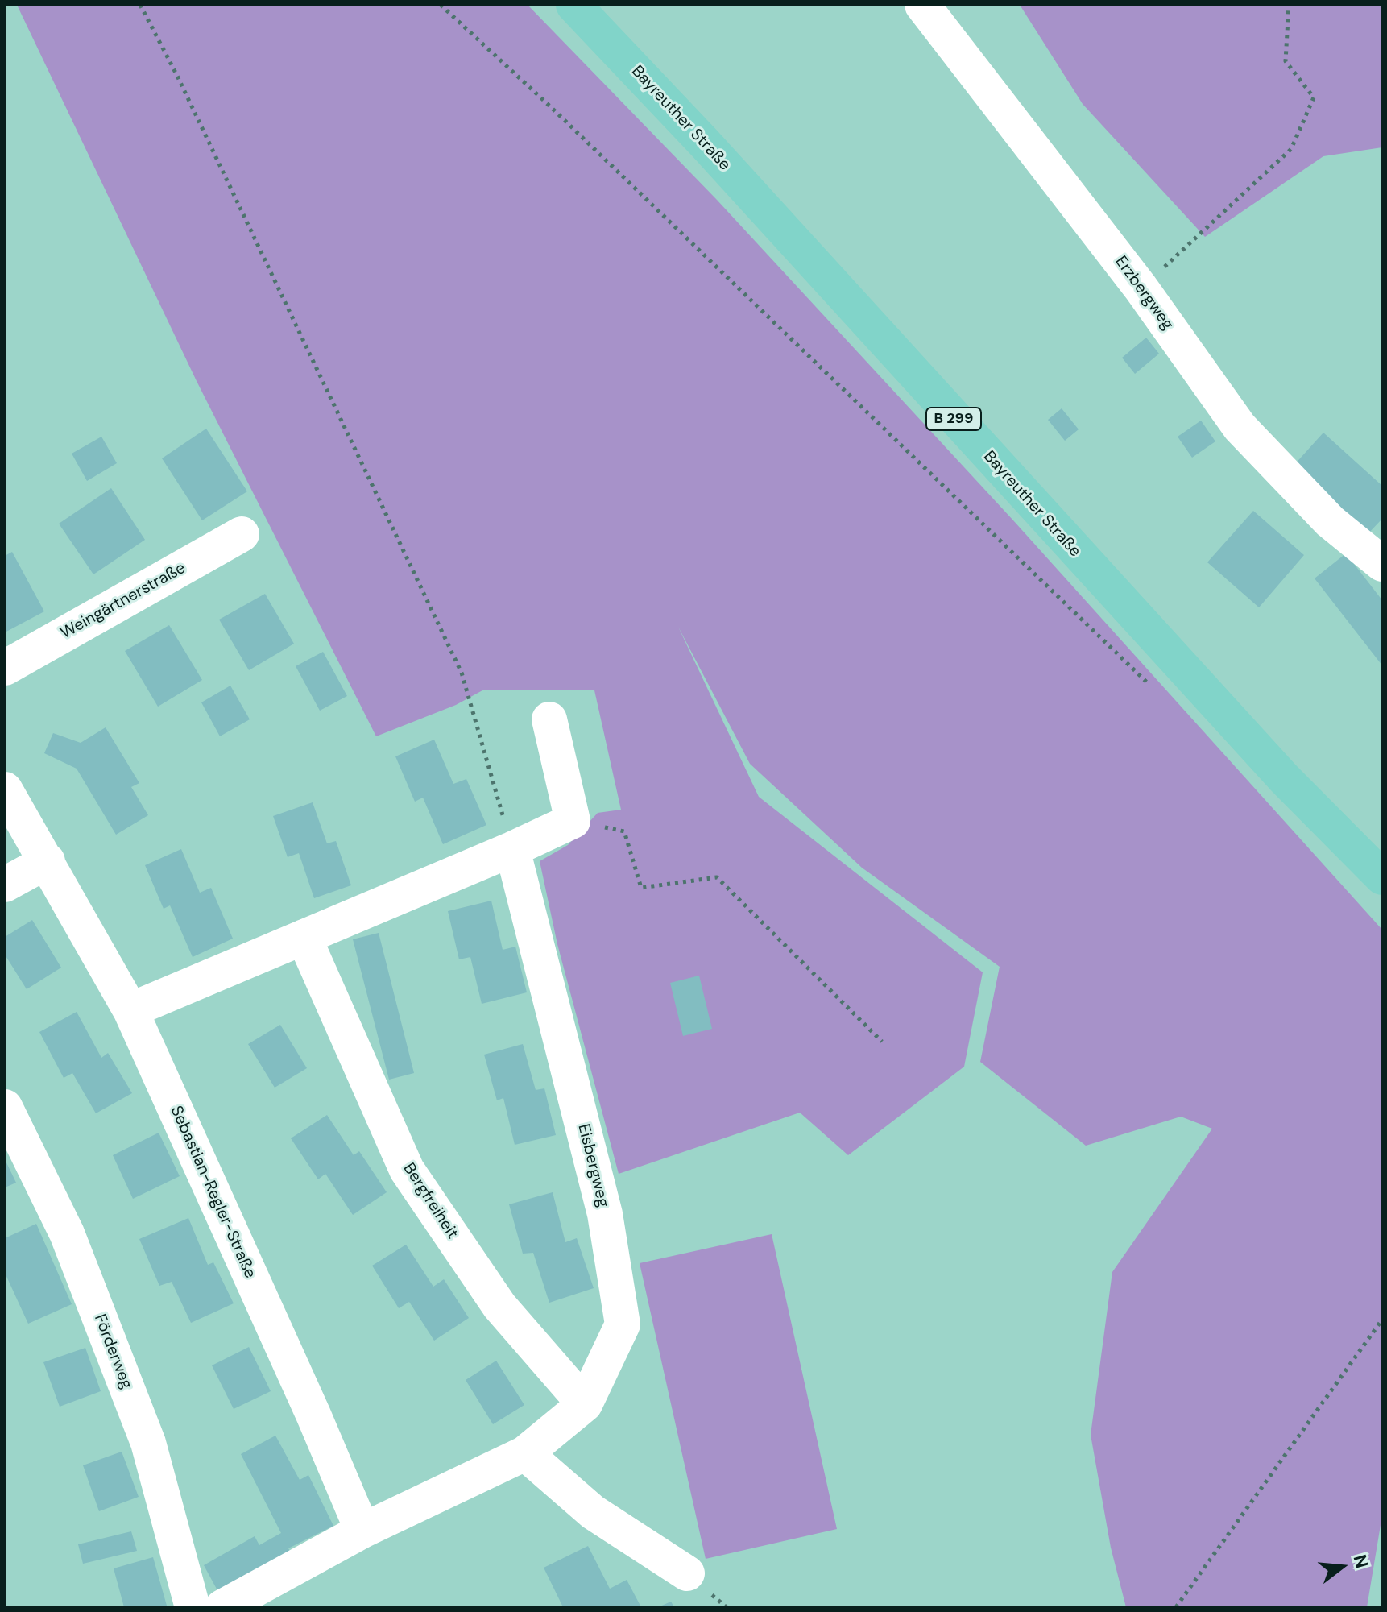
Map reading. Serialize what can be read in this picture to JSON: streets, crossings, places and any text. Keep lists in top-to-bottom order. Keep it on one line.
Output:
{"streets":{"main road":["Bayreuther Straße","B 299"],"street":["Erzbergweg","Weingärtnerstraße","Eisbergweg","Sebastian-Regler-Straße","Bergfreiheit","Förderweg"]},"crossings":[["Eisbergweg","Sebastian-Regler-Straße"],["Eisbergweg","Bergfreiheit"]],"north":"right"}
